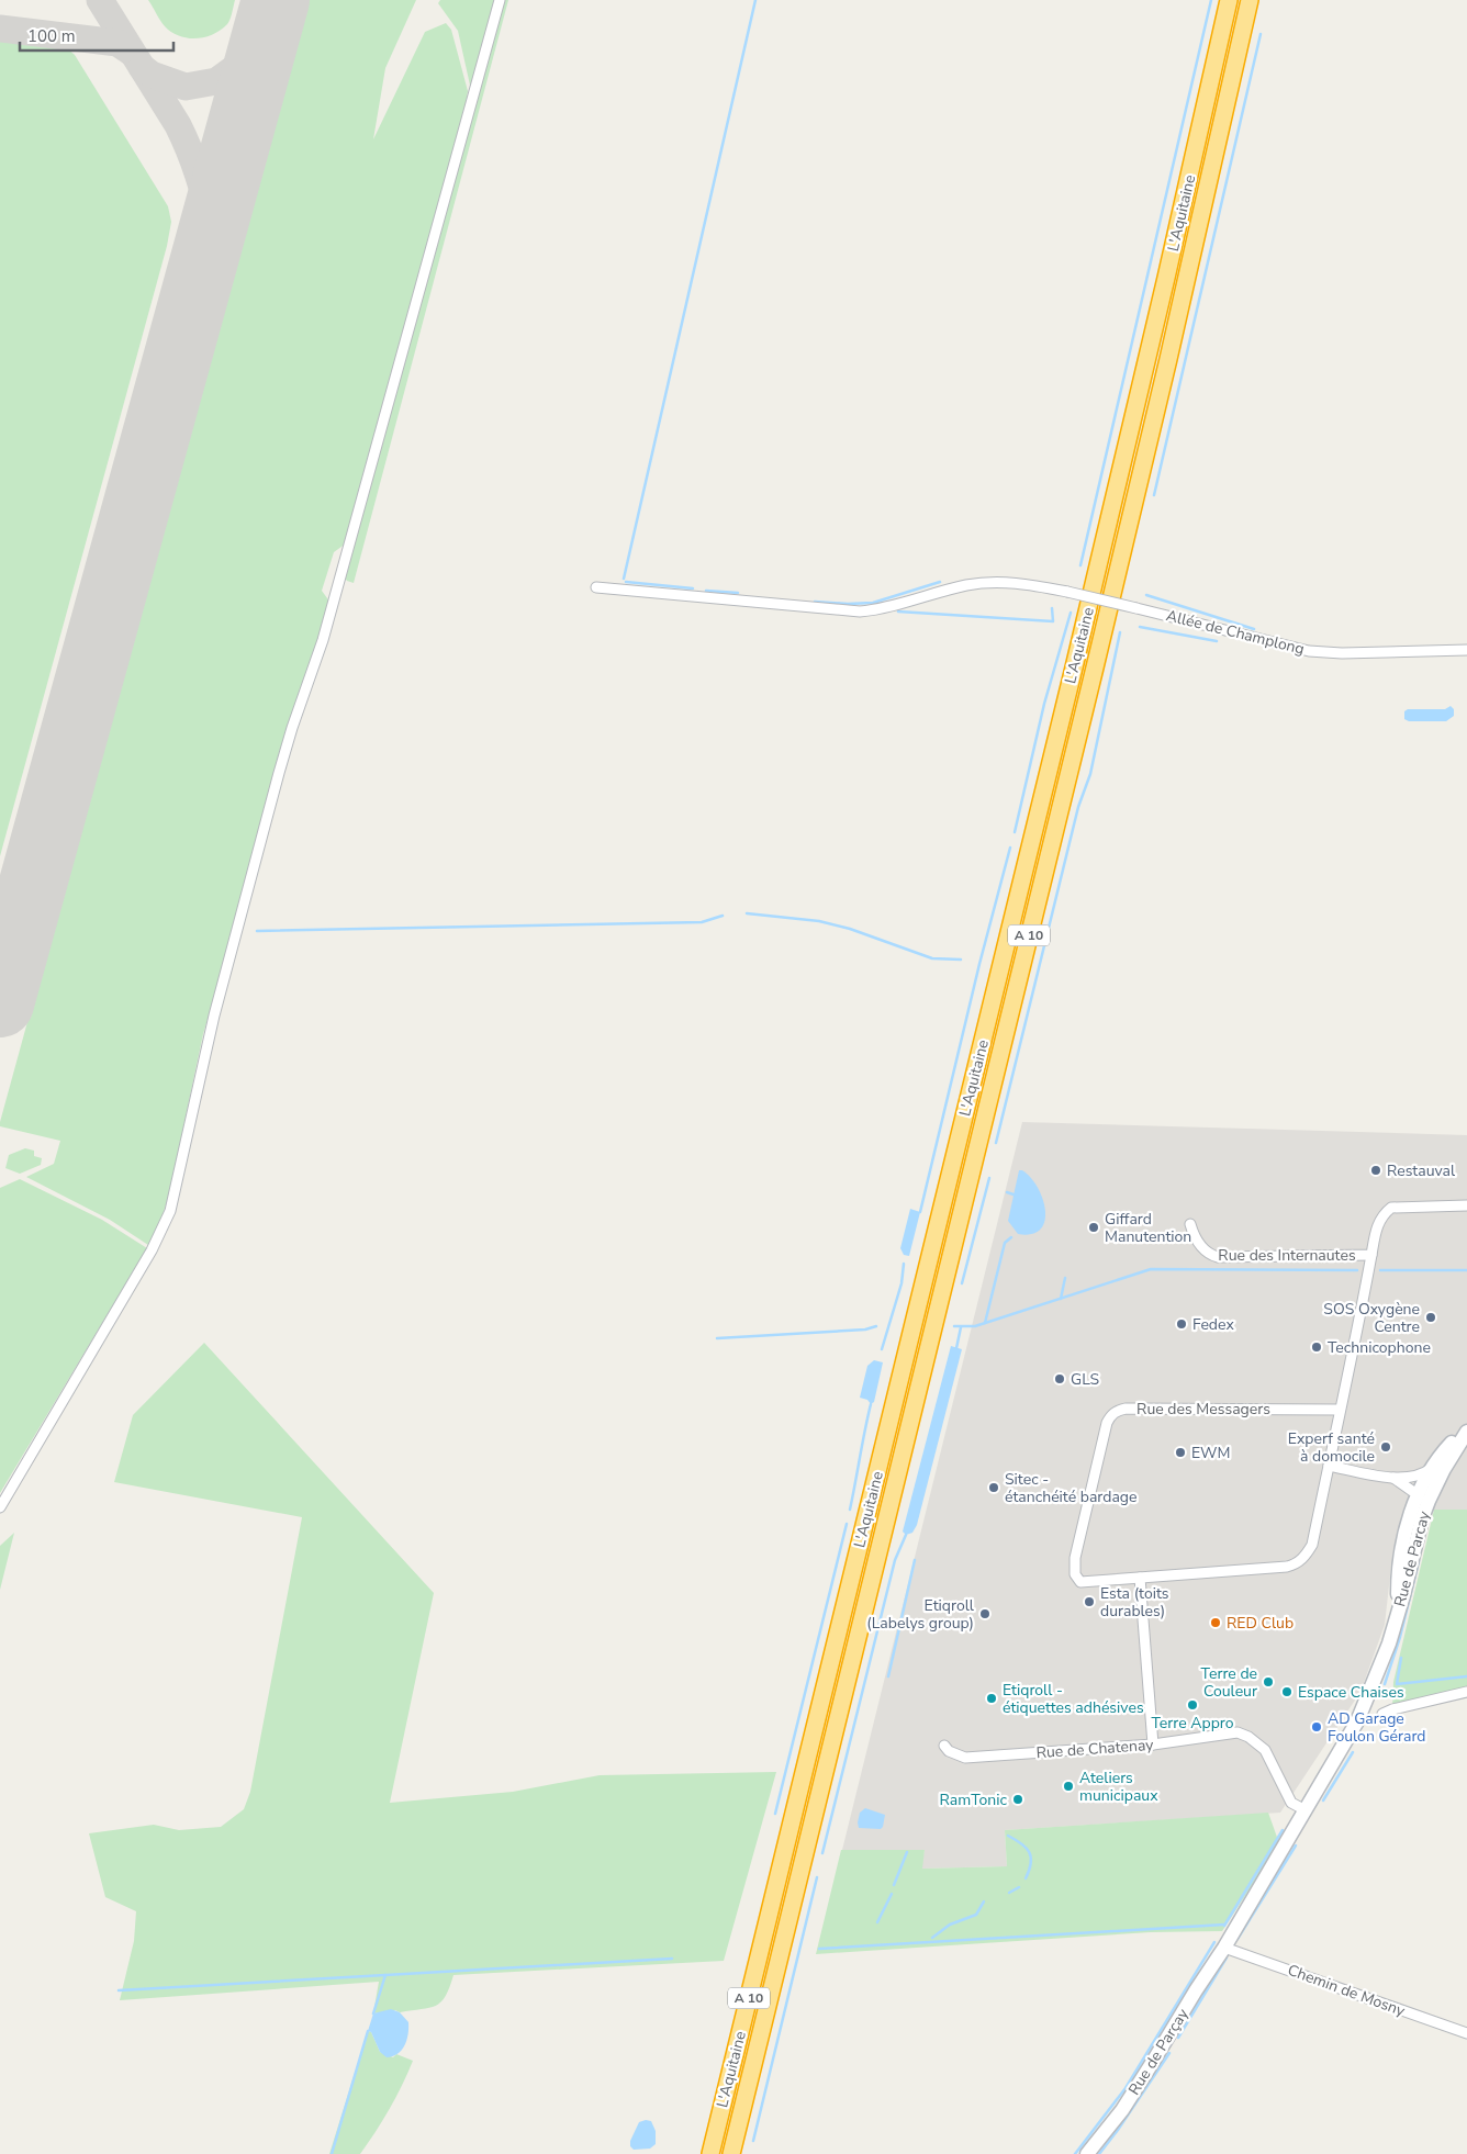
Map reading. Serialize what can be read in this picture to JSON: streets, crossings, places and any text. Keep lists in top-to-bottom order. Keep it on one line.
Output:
{"streets":{"highway":["L'Aquitaine","A 10"],"street":["Allée de Champlong","Rue des Internautes","Rue des Messagers","Rue de Parcay","Rue de Chatenay","Chemin de Mosny","Rue de Parçay"]},"crossings":[["Rue de Parcay","Rue de Parçay"],["Rue de Chatenay","Rue de Parçay"],["Chemin de Mosny","Rue de Parçay"]],"places":["Restauval","Giffard Manutention","SOS Oxygène Centre","Fedex","Technicophone","GLS","Experf santé à domocile","EWM","Sitec - étanchéité bardage","Esta (toits durables)","Etiqroll (Labelys group)","RED Club","Terre de Couleur","Espace Chaises","Etiqroll - étiquettes adhésives","Terre Appro","AD Garage Foulon Gérard","Ateliers municipaux","RamTonic"],"scale_bar":"100 m"}
